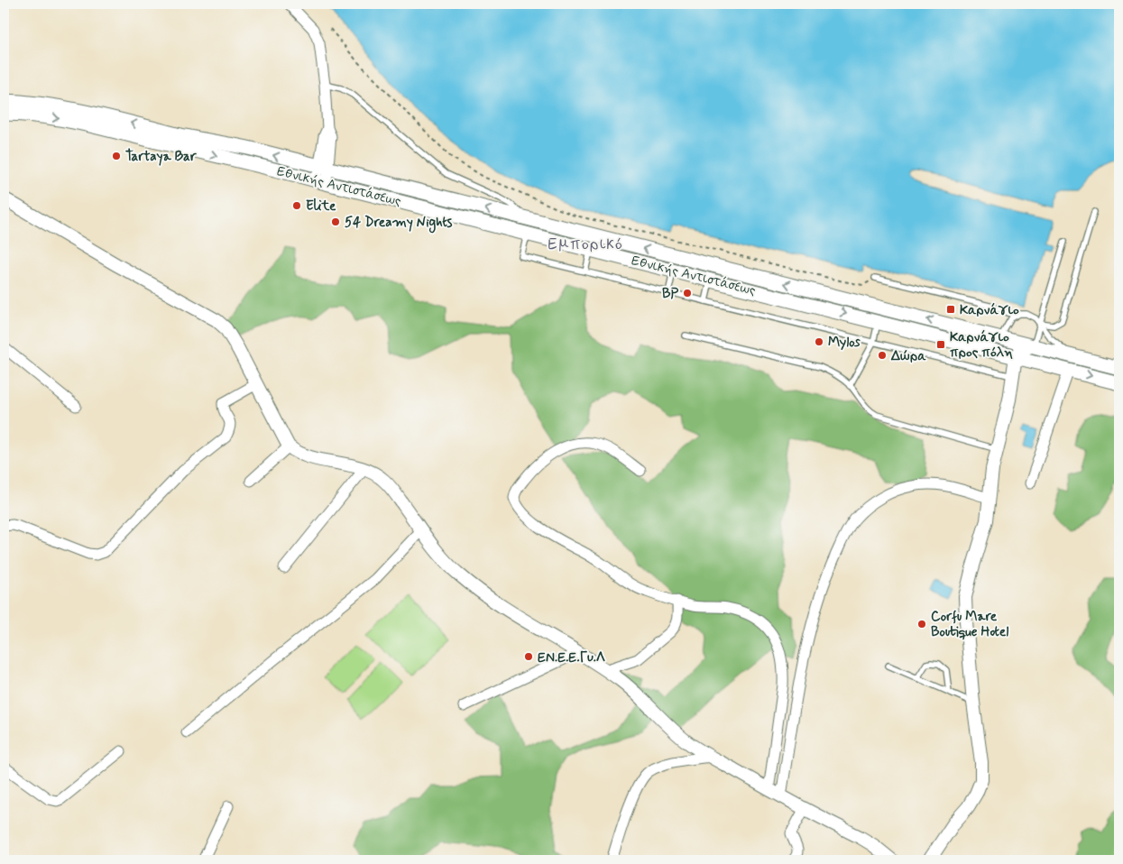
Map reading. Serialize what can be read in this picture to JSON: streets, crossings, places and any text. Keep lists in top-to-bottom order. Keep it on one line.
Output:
{"streets":{"main road":["Εθνικής Αντιστάσεως"]},"districts":["Εμπορικό"],"places":{"other":["Tartaya Bar","Elite","54 Dreamy Nights","BP","Mylos","Δώρα","Corfu Mare Boutique Hotel","ΕΝ.Ε.Ε.Γυ.Λ"],"transit":["Καρνάγιο","Καρνάγιο προς πόλη"]}}
